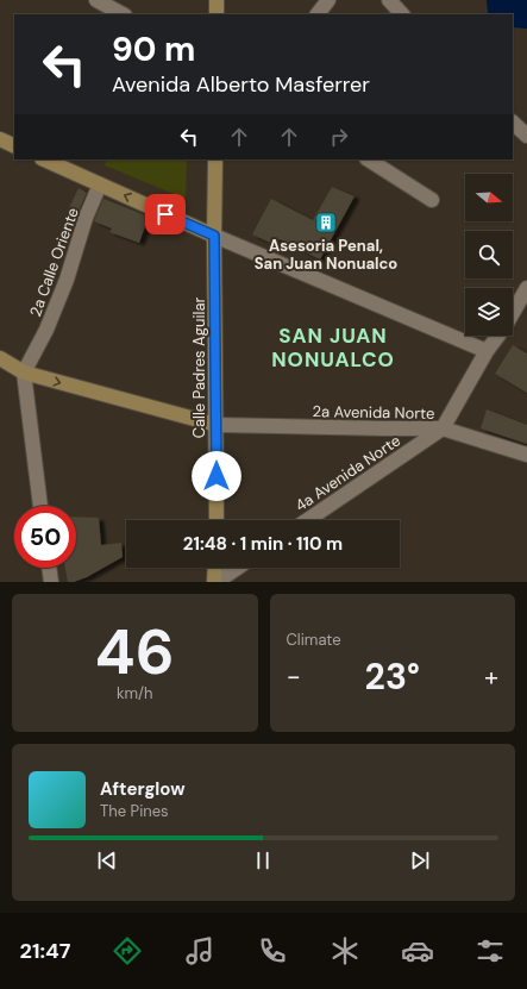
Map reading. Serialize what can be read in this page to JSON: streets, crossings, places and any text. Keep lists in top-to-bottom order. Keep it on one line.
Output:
{"streets":{"main road":["Calle Padres Aguilar"],"street":["2a Calle Oriente","2a Avenida Norte","4a Avenida Norte"]},"crossings":[["Calle Padres Aguilar","2a Avenida Norte"],["2a Avenida Norte","4a Avenida Norte"]],"districts":["SAN JUAN NONUALCO"],"places":{"building":["Asesoria Penal, San Juan Nonualco"]},"north":"right","page":{"turn":["90 m","Avenida Alberto Masferrer"],"limit":"50","trip":"21:48 · 1 min · 110 m","tile":[["46","km/h"],"Climate"],"heat":["−","23°","+"],"song":["Afterglow","The Pines"],"tabs":"21:47"}}
